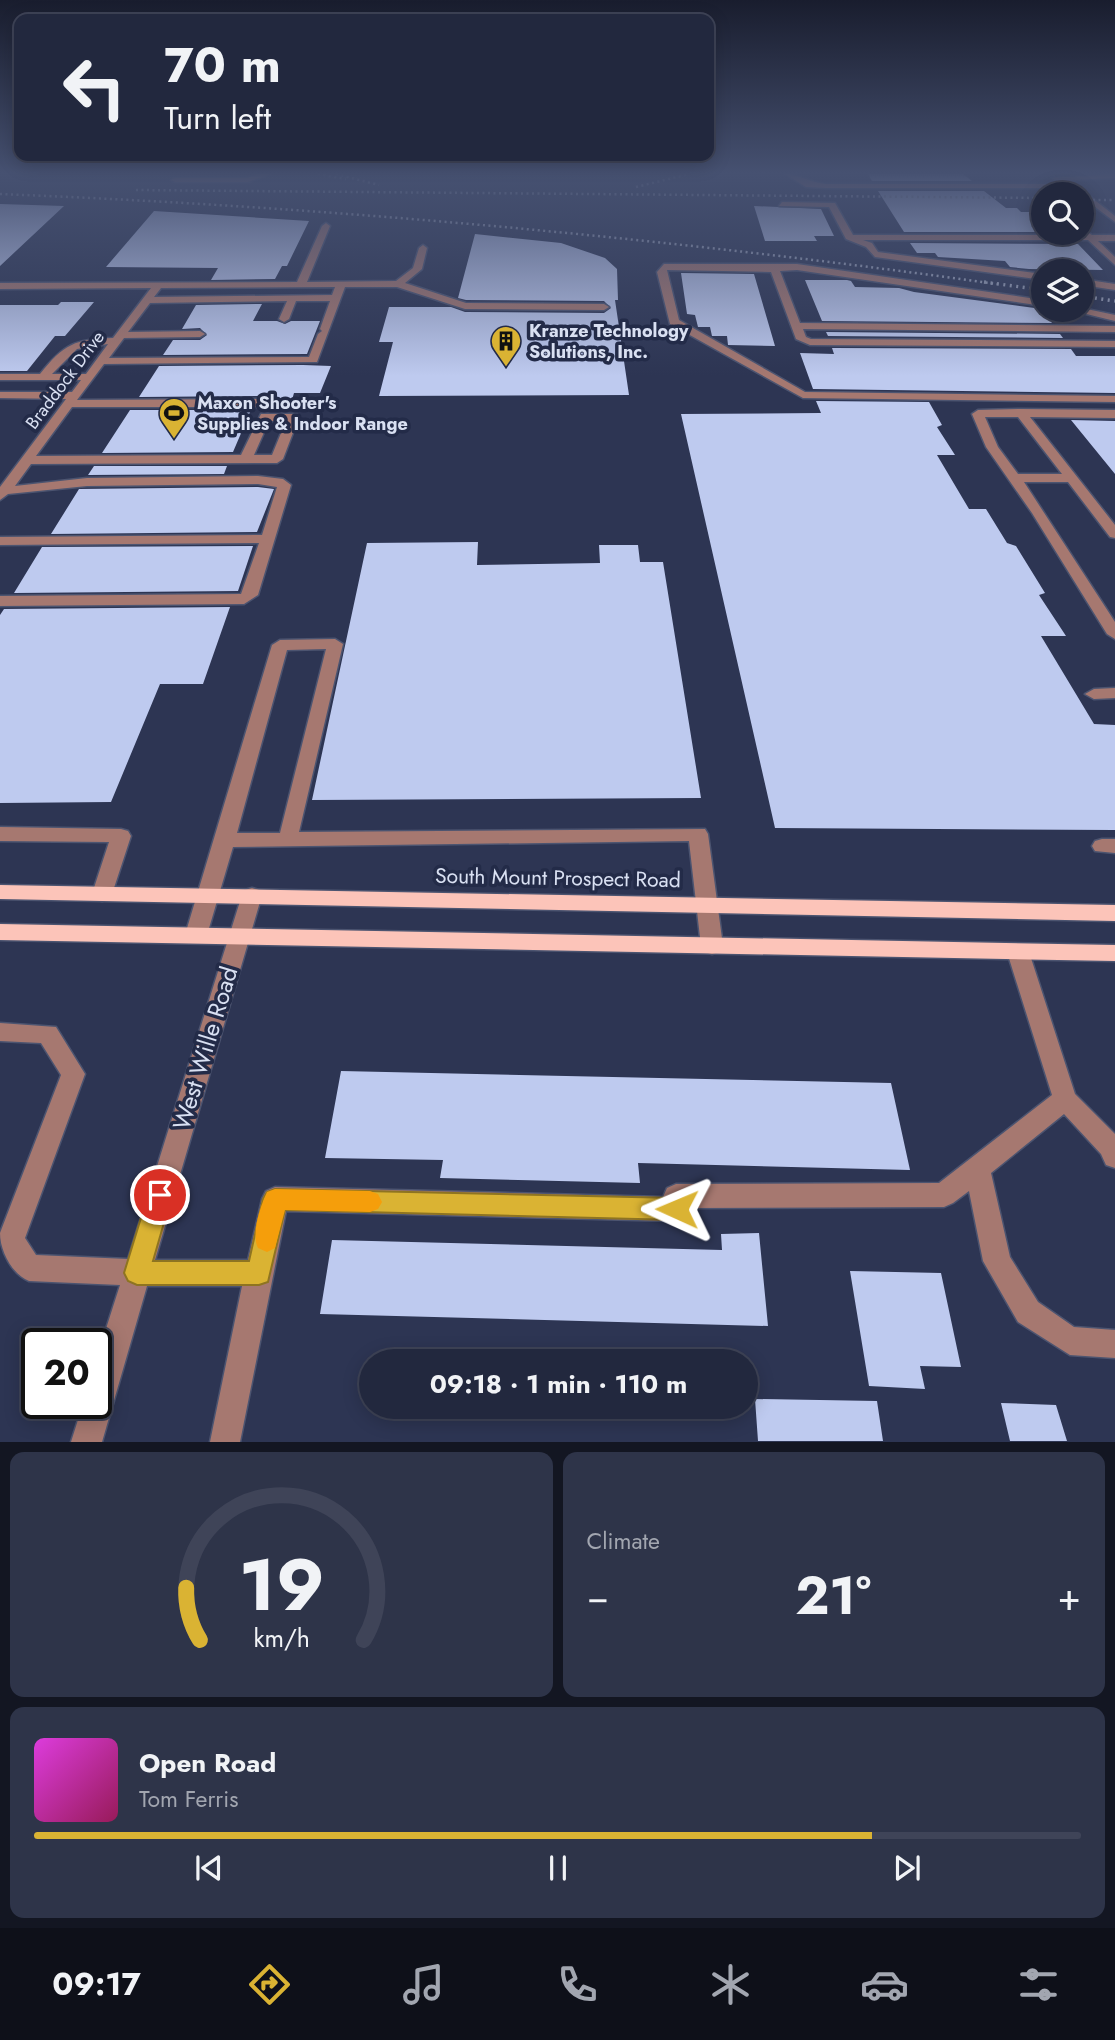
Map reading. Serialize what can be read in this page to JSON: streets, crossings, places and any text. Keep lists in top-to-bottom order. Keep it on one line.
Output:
{"streets":{"main road":["South Mount Prospect Road"],"street":["Braddock Drive","West Wille Road"]},"crossings":[["South Mount Prospect Road","West Wille Road"]],"places":{"building":["Kranze Technology Solutions, Inc."],"sports":["Maxon Shooter's Supplies & Indoor Range"]},"page":{"turn":["70 m","Turn left"],"limit":"20","trip":"09:18 · 1 min · 110 m","tile":"Climate","heat":["−","21°","+"],"song":["Open Road","Tom Ferris"],"tabs":"09:17","gauge":["19","km/h"]}}
